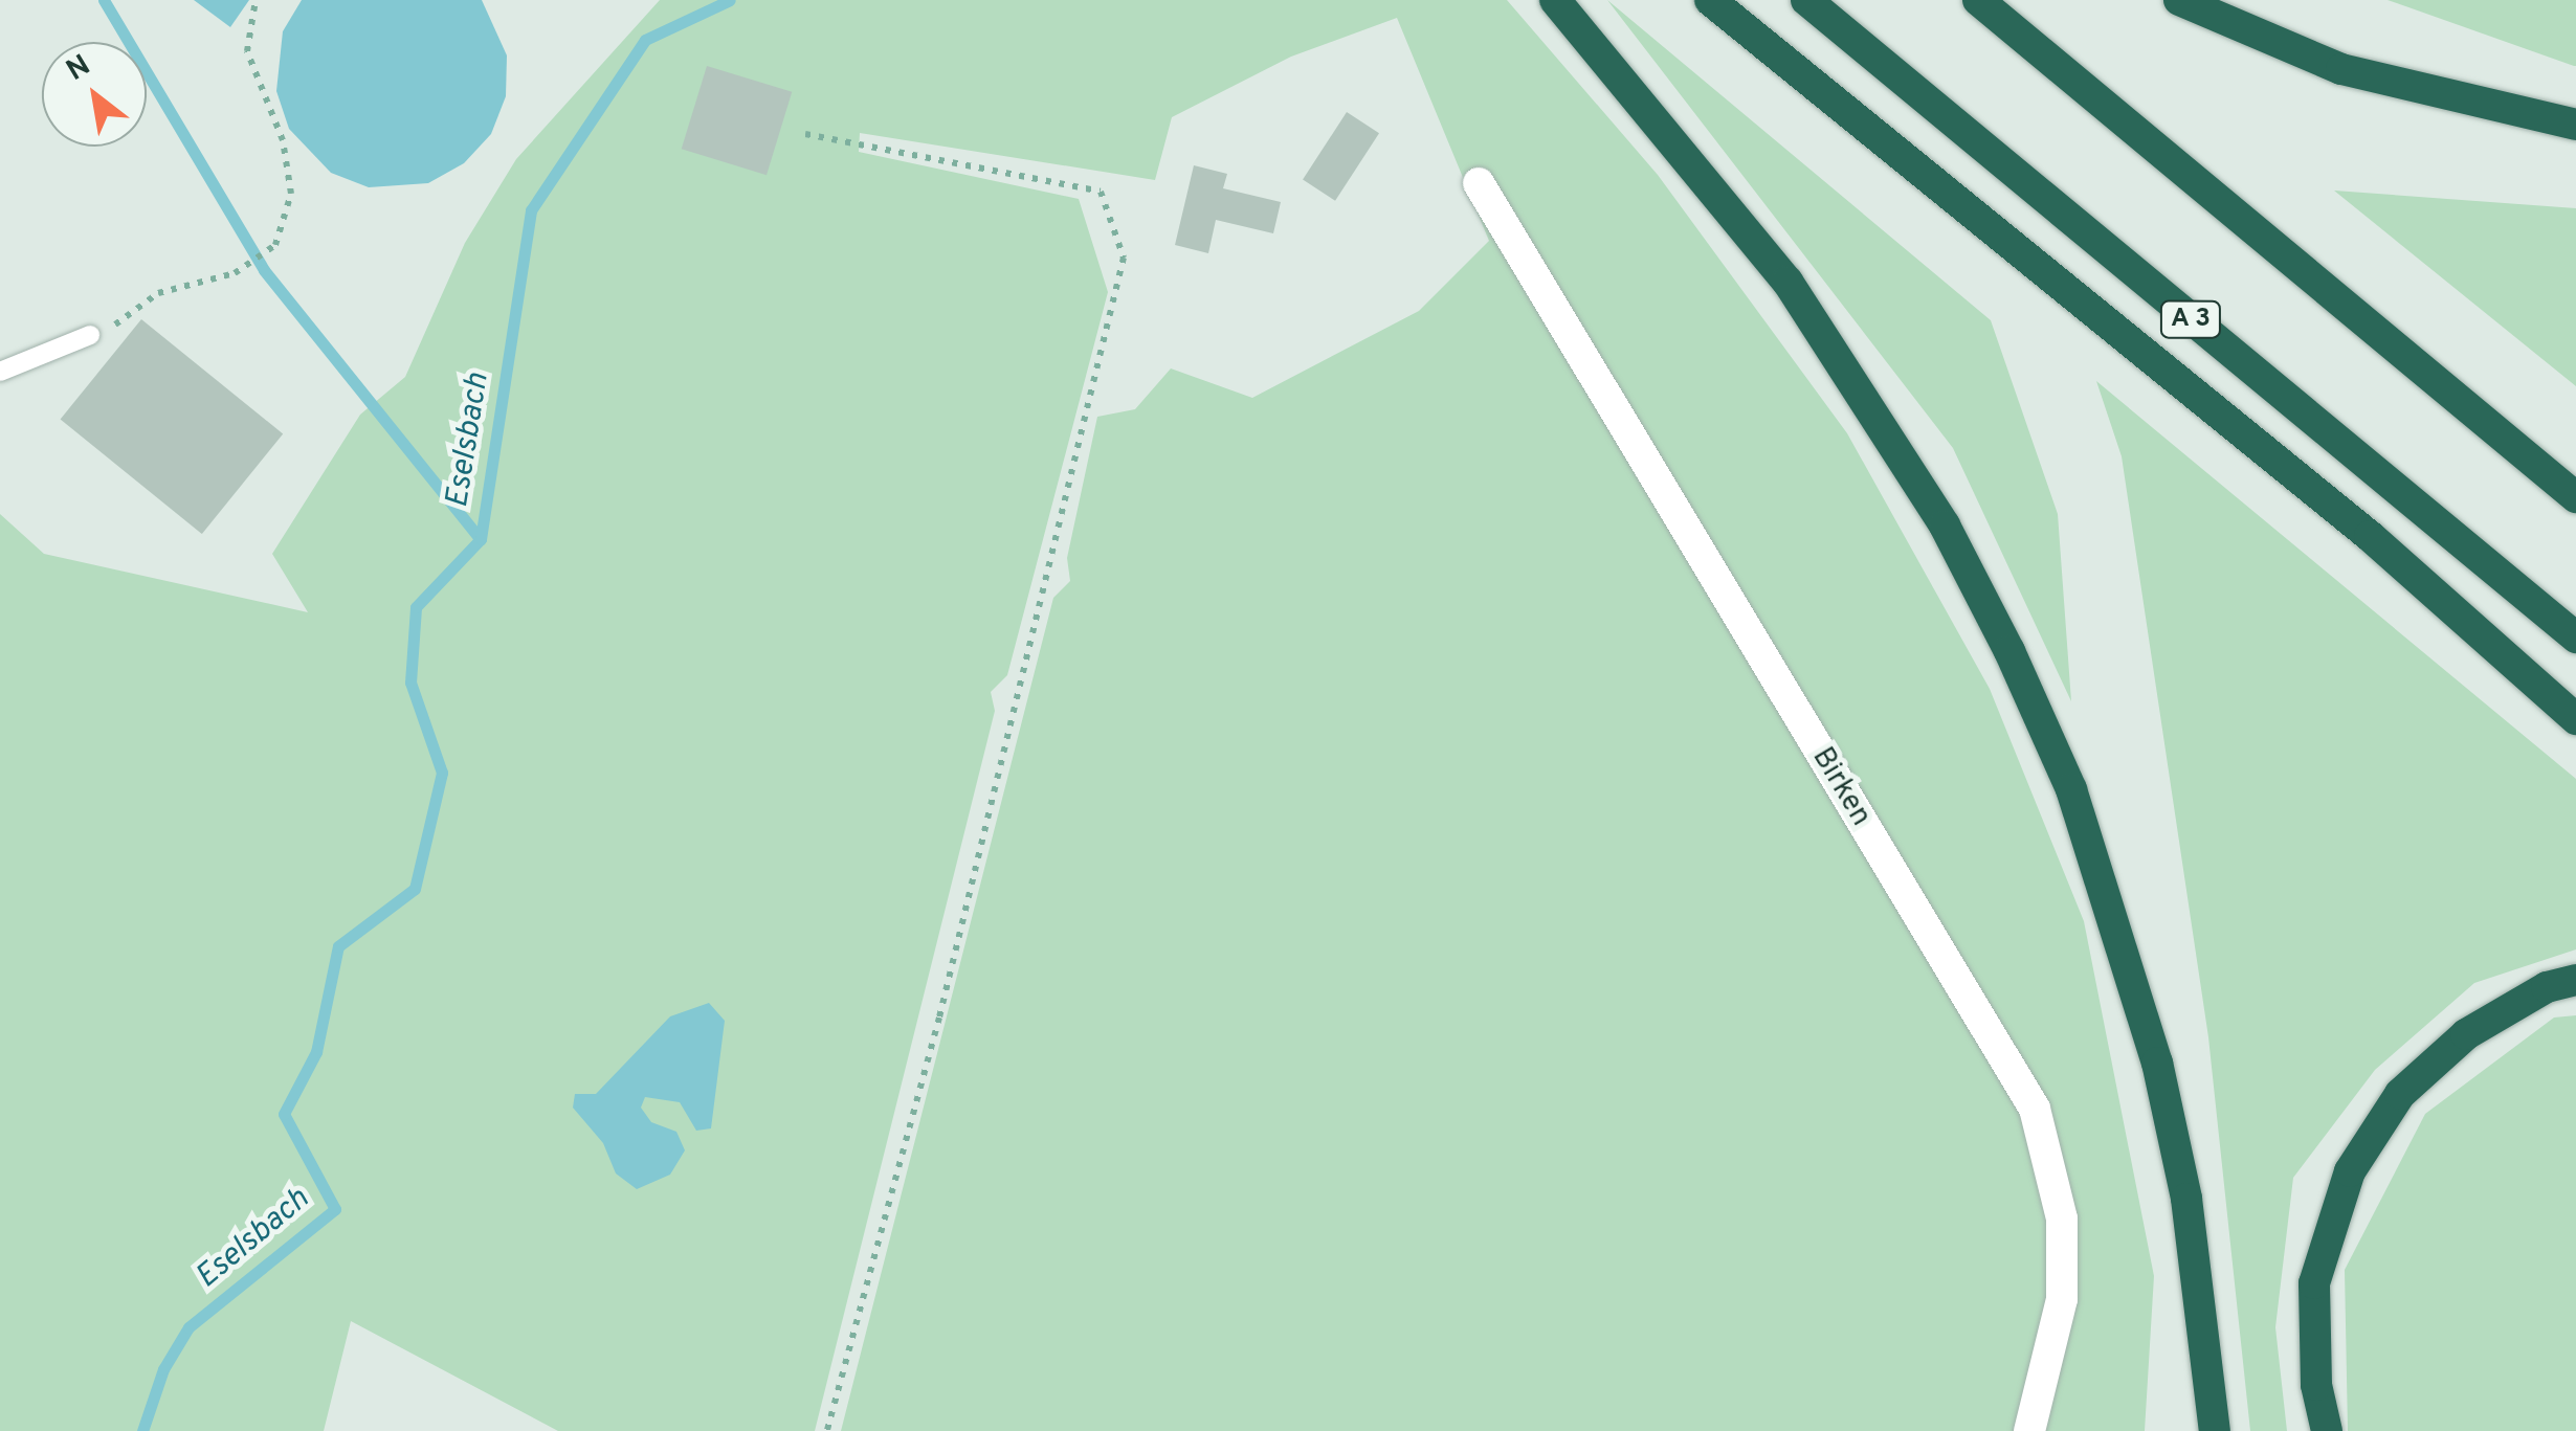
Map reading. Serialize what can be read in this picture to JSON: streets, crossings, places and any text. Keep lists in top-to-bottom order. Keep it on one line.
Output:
{"streets":{"highway":["A 3"],"street":["Birken"]},"water":["Eselsbach"],"north":"top left"}
